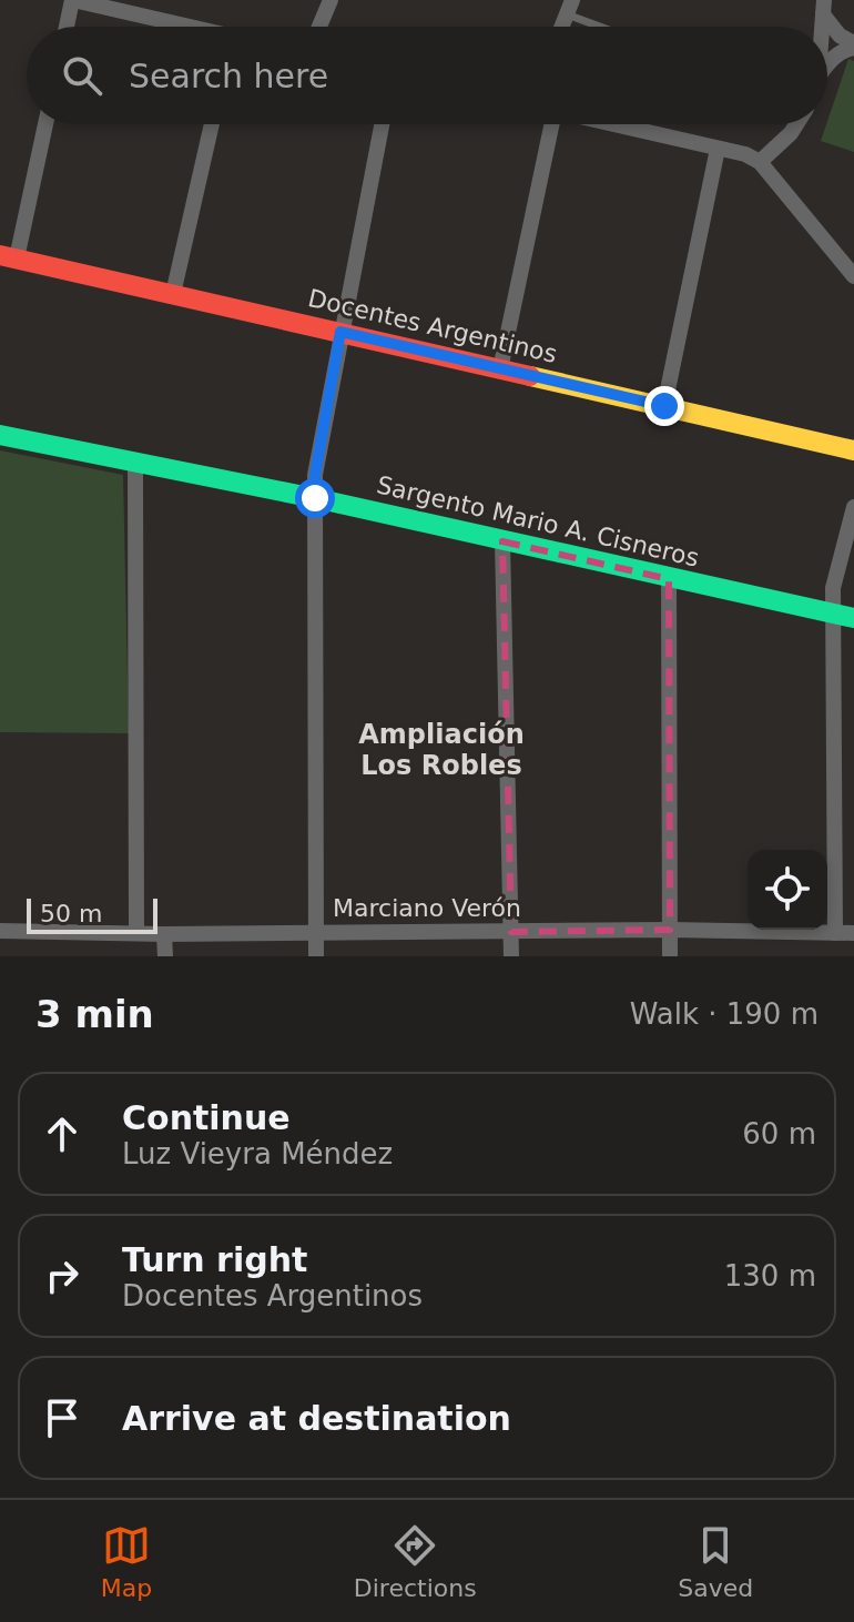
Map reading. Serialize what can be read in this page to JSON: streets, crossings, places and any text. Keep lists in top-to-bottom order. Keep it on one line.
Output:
{"streets":{"street":["Docentes Argentinos","Sargento Mario A. Cisneros","Marciano Verón"]},"districts":["Ampliación Los Robles"],"scale_bar":"50 m","page":{"search":"Search here","scale":"50 m","heading":["3 min","Walk · 190 m"],"list":[["Continue","Luz Vieyra Méndez","60 m"],["Turn right","Docentes Argentinos","130 m"],"Arrive at destination"],"nav":["Map","Directions","Saved"]}}
